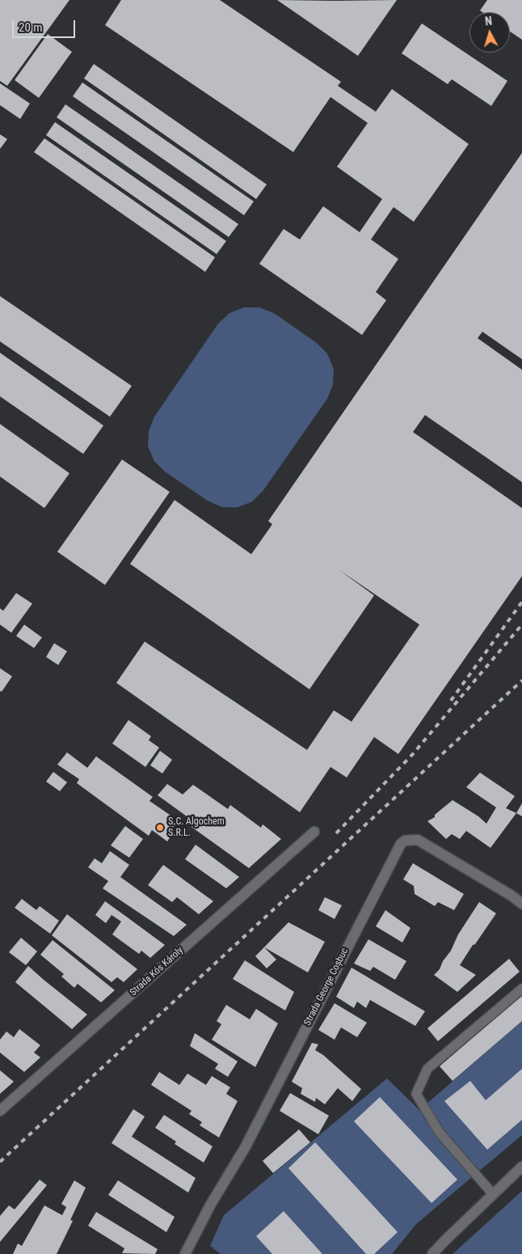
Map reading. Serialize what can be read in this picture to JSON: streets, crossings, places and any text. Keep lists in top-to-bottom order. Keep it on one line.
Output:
{"streets":{"street":["Strada Kós Károly","Strada George Coșbuc"]},"places":["S.C. Algochem S.R.L."],"scale_bar":"20 m","north":"top"}
